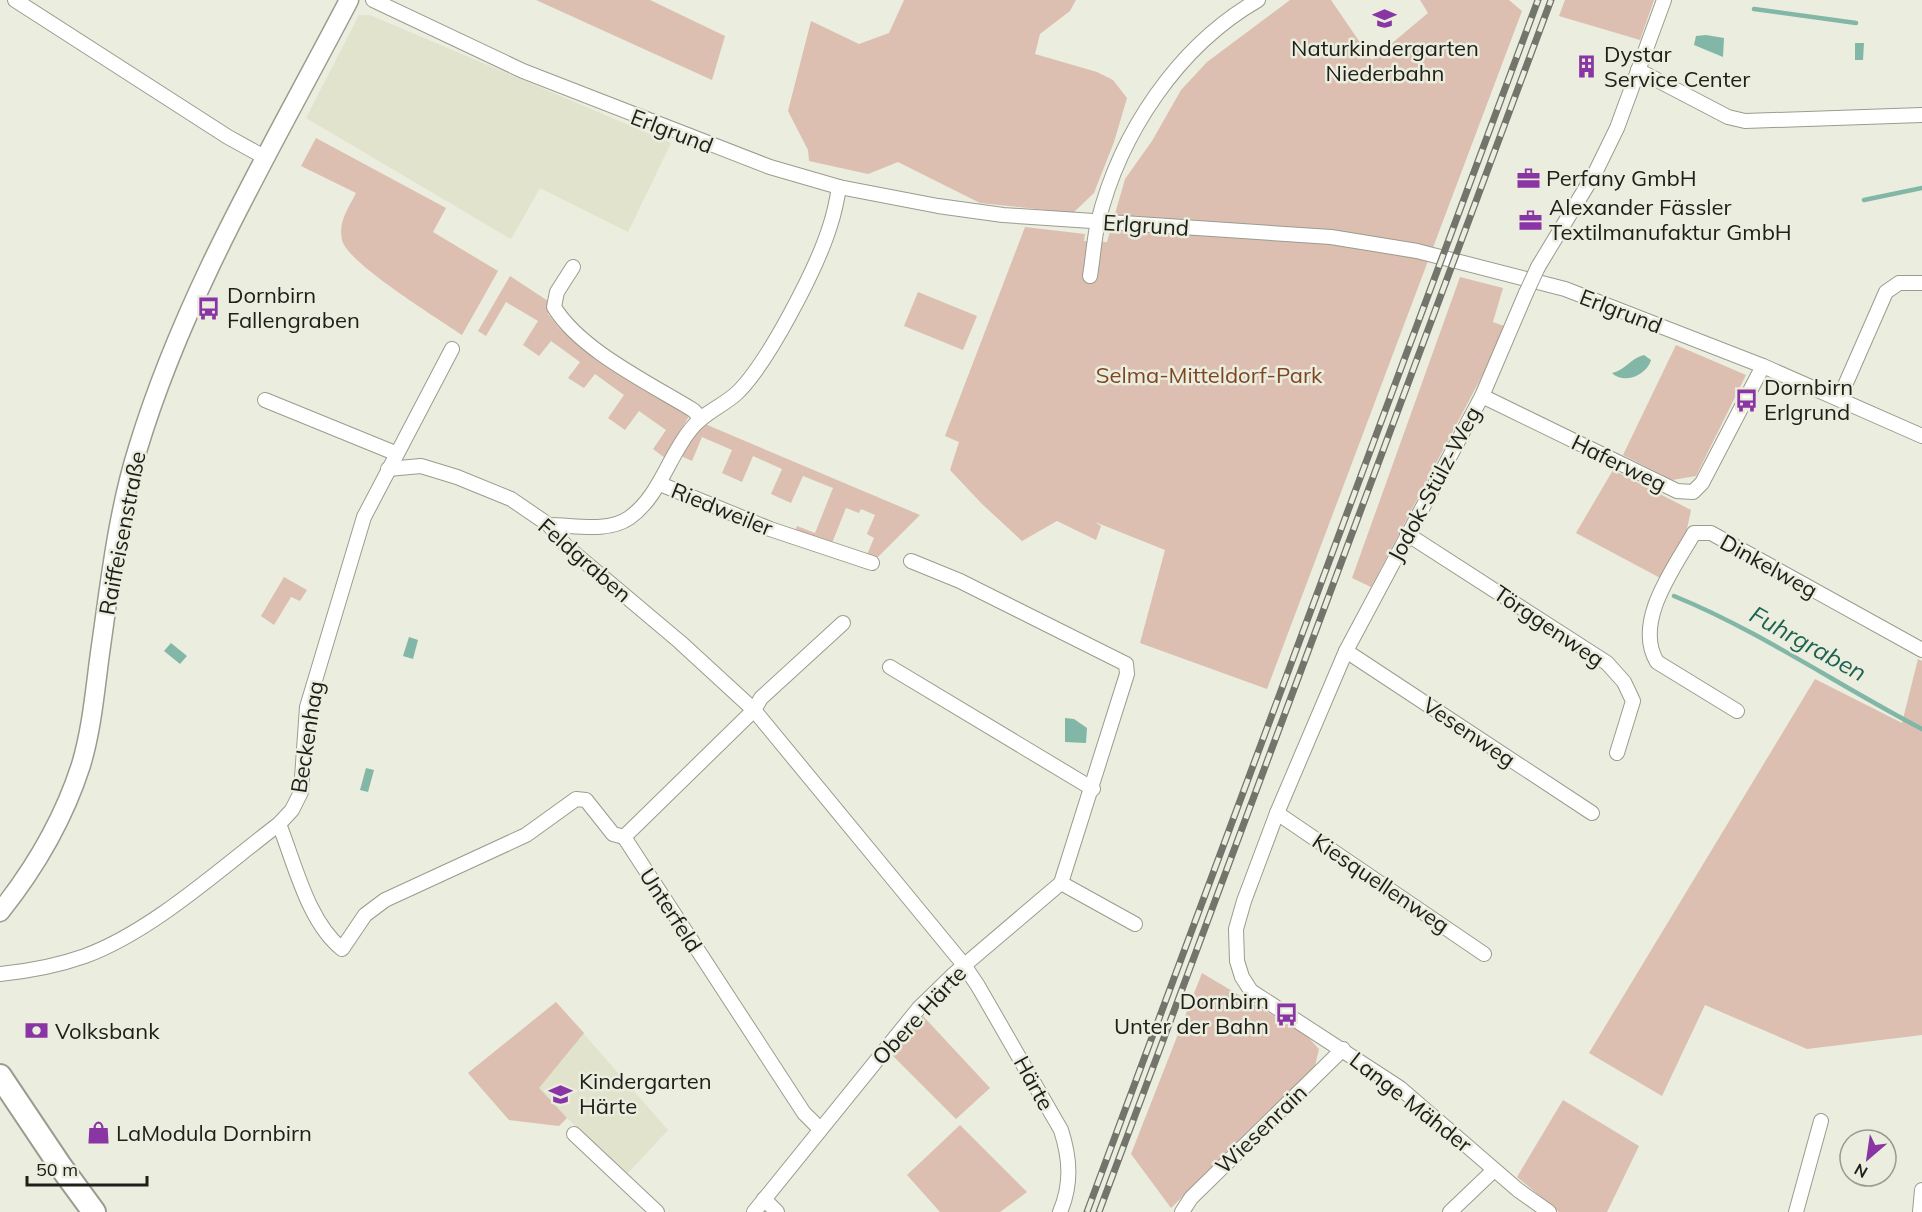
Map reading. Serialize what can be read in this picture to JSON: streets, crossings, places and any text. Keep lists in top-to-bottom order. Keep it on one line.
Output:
{"streets":{"street":["Erlgrund","Haferweg","Jodok-Stülz-Weg","Riedweiler","Raiffeisenstraße","Feldgraben","Dinkelweg","Törggenweg","Vesenweg","Beckenhag","Kiesquellenweg","Unterfeld","Obere Härte","Härte","Lange Mähder","Wiesenrain"]},"crossings":[["Erlgrund","Haferweg"],["Haferweg","Jodok-Stülz-Weg"],["Jodok-Stülz-Weg","Törggenweg"],["Jodok-Stülz-Weg","Vesenweg"],["Jodok-Stülz-Weg","Kiesquellenweg"],["Jodok-Stülz-Weg","Lange Mähder"],["Riedweiler","Feldgraben"],["Feldgraben","Beckenhag"],["Feldgraben","Obere Härte"],["Feldgraben","Härte"],["Beckenhag","Unterfeld"],["Unterfeld","Obere Härte"],["Obere Härte","Härte"],["Lange Mähder","Wiesenrain"]],"water":["Fuhrgraben"],"parks":["Selma-Mitteldorf-Park"],"places":{"school or university":["Naturkindergarten Niederbahn","Kindergarten Härte"],"building":["Dystar Service Center"],"office":["Perfany GmbH","Alexander Fässler Textilmanufaktur GmbH"],"bus stop":["Dornbirn Fallengraben","Dornbirn Erlgrund","Dornbirn Unter der Bahn"],"bank":["Volksbank"],"shop":["LaModula Dornbirn"]},"scale_bar":"50 m","north":"bottom left"}
